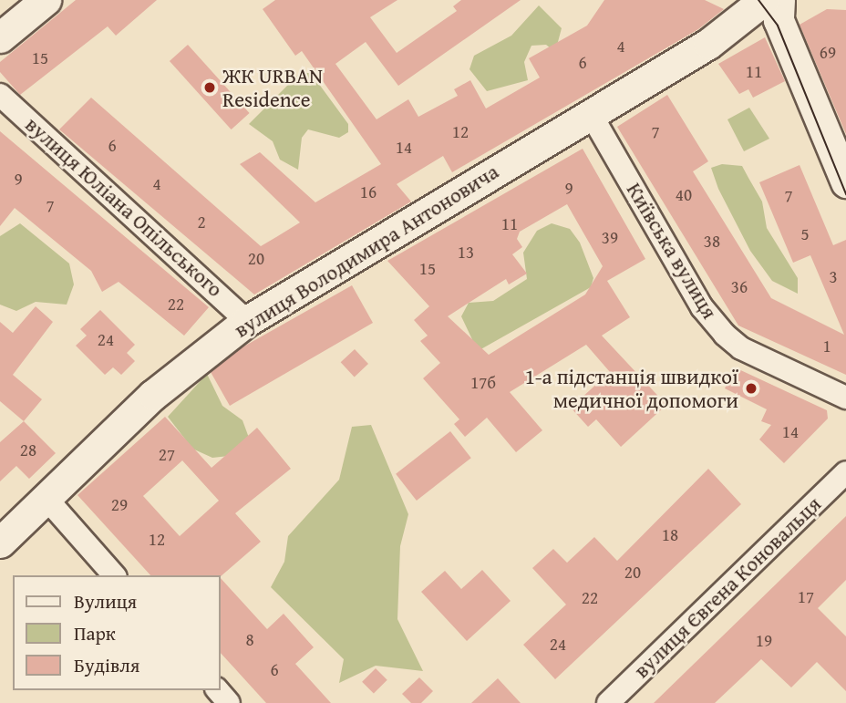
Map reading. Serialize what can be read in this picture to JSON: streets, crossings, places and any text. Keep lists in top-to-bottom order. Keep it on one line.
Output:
{"streets":{"main road":["вулиця Володимира Антоновича"],"street":["вулиця Юліана Опільського","Київська вулиця","вулиця Євгена Коновальця"]},"crossings":[["вулиця Юліана Опільського","вулиця Володимира Антоновича"],["вулиця Володимира Антоновича","Київська вулиця"]],"places":["ЖК URBAN Residence","1-а підстанція швидкої медичної допомоги"],"house_numbers":["4","69","15","6","11","12","7","6","14","9","4","9","16","40","7","7","2","11","5","39","38","13","20","15","3","36","22","24","1","17б","14","28","27","29","18","12","20","17","22","8","19","24","6"],"legend":["Вулиця","Парк","Будівля"]}
